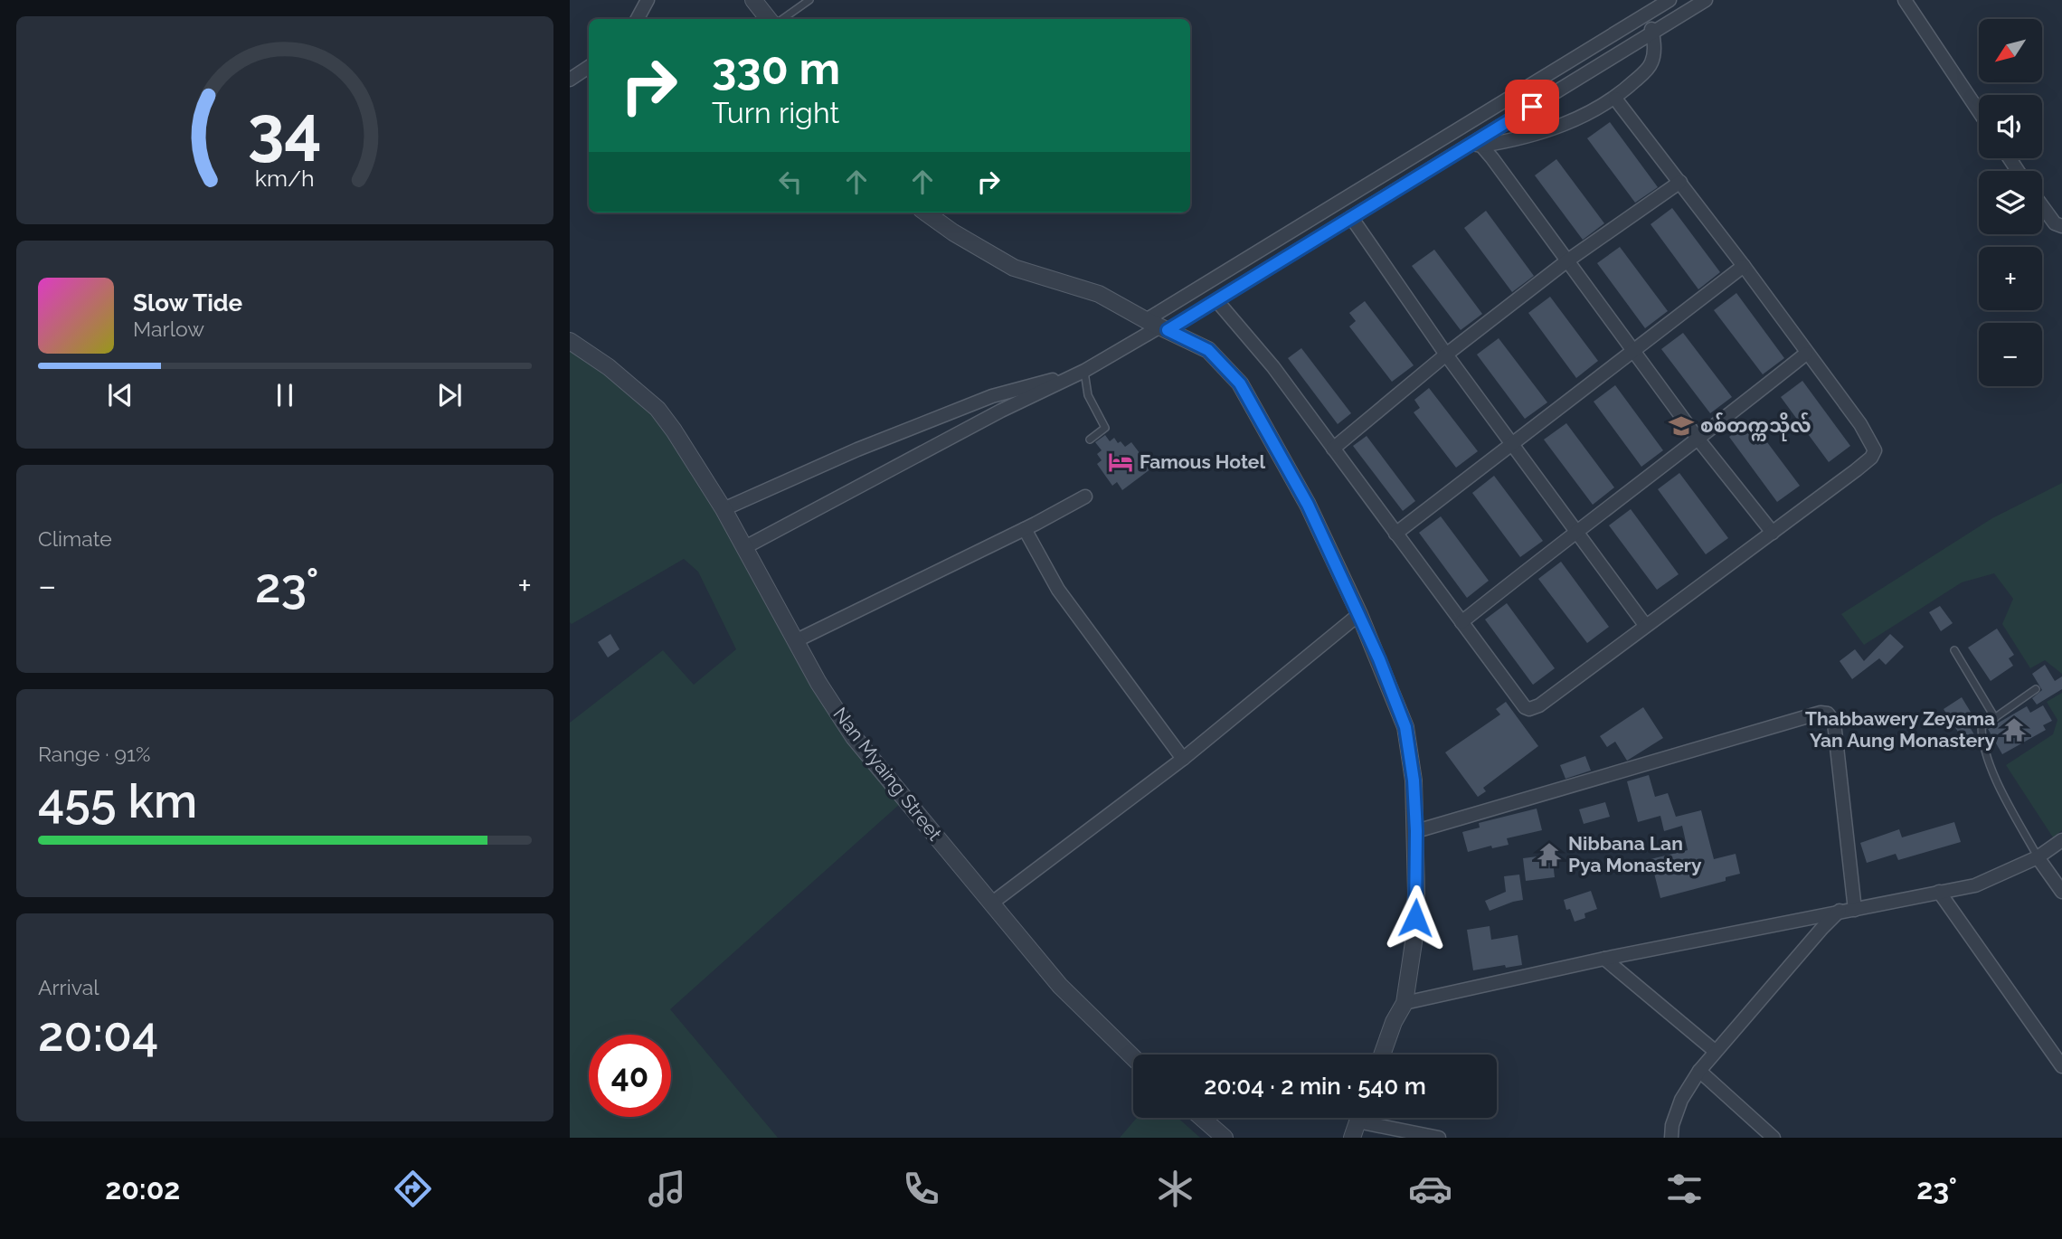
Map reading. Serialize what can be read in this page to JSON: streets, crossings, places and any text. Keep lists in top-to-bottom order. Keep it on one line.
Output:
{"streets":{"street":["Nan Myaing Street"]},"places":{"school or university":["စစ်‌တက္ကသိုလ်"],"hotel":["Famous Hotel"],"temple":["Thabbawery Zeyama Yan Aung Monastery","Nibbana Lan Pya Monastery"]},"north":"bottom left","page":{"map_buttons":["+","−"],"turn":["330 m","Turn right"],"song":["Slow Tide","Marlow"],"tile":["Climate",["Range · 91%","455 km"],["Arrival","20:04"]],"heat":["−","23°","+"],"limit":"40","trip":"20:04 · 2 min · 540 m","tabs":["20:02","23°"],"gauge":["34","km/h"]}}
